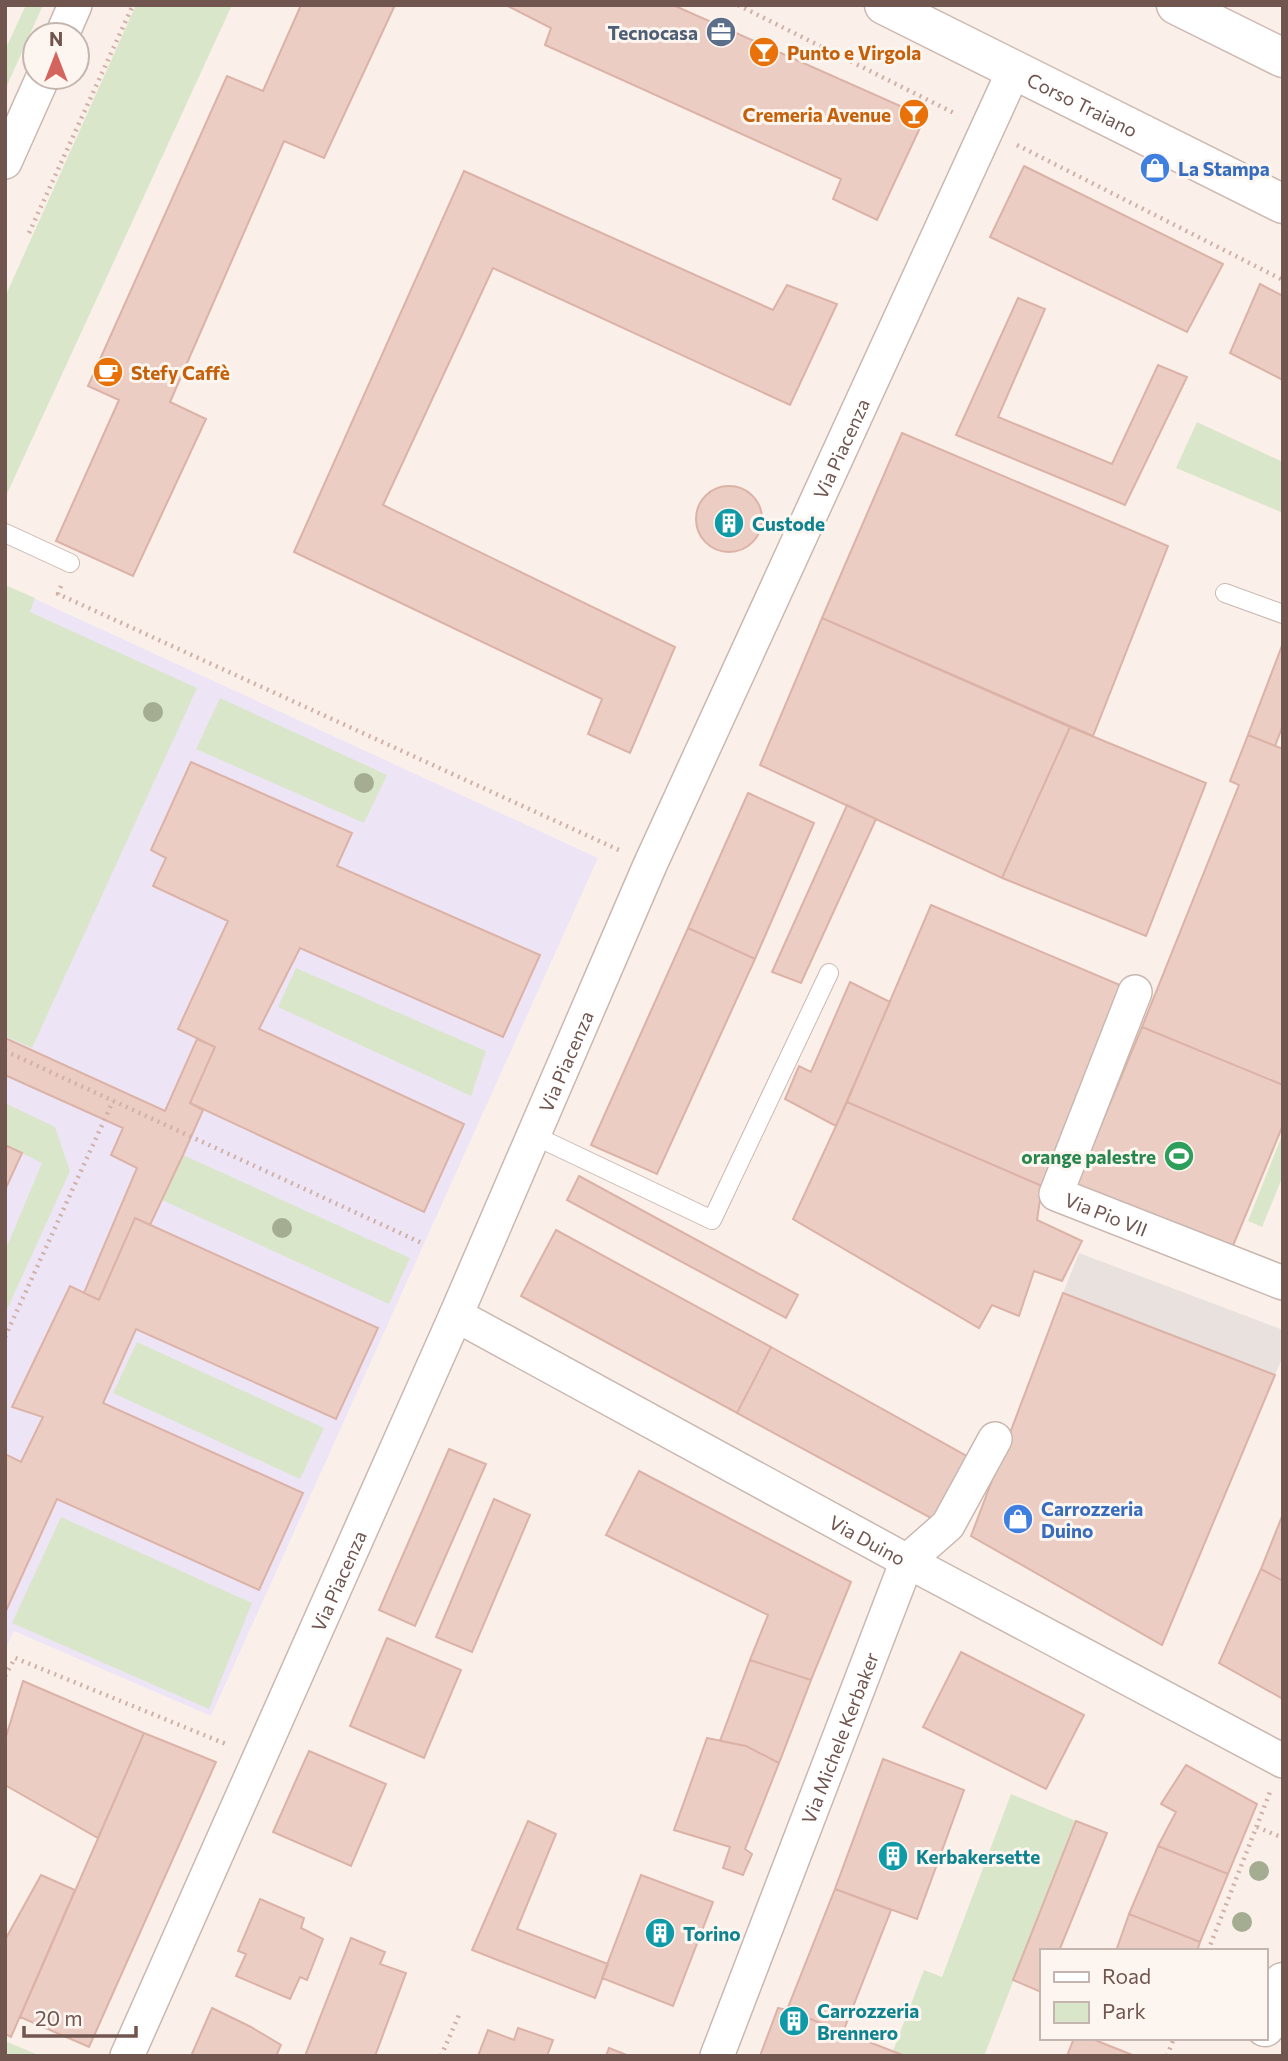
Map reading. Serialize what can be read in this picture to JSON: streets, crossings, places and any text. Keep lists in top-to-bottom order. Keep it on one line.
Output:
{"streets":{"main road":["Corso Traiano"],"street":["Via Piacenza","Via Pio VII","Via Duino","Via Michele Kerbaker"]},"crossings":[["Corso Traiano","Via Piacenza"],["Via Piacenza","Via Duino"],["Via Duino","Via Michele Kerbaker"]],"places":{"office":["Tecnocasa"],"bar":["Punto e Virgola","Cremeria Avenue"],"shop":["La Stampa","Carrozzeria Duino"],"cafe":["Stefy Caffè"],"building":["Custode","Kerbakersette","Torino","Carrozzeria Brennero"],"sports":["orange palestre"]},"legend":["Road","Park"],"scale_bar":"20 m","north":"top"}
